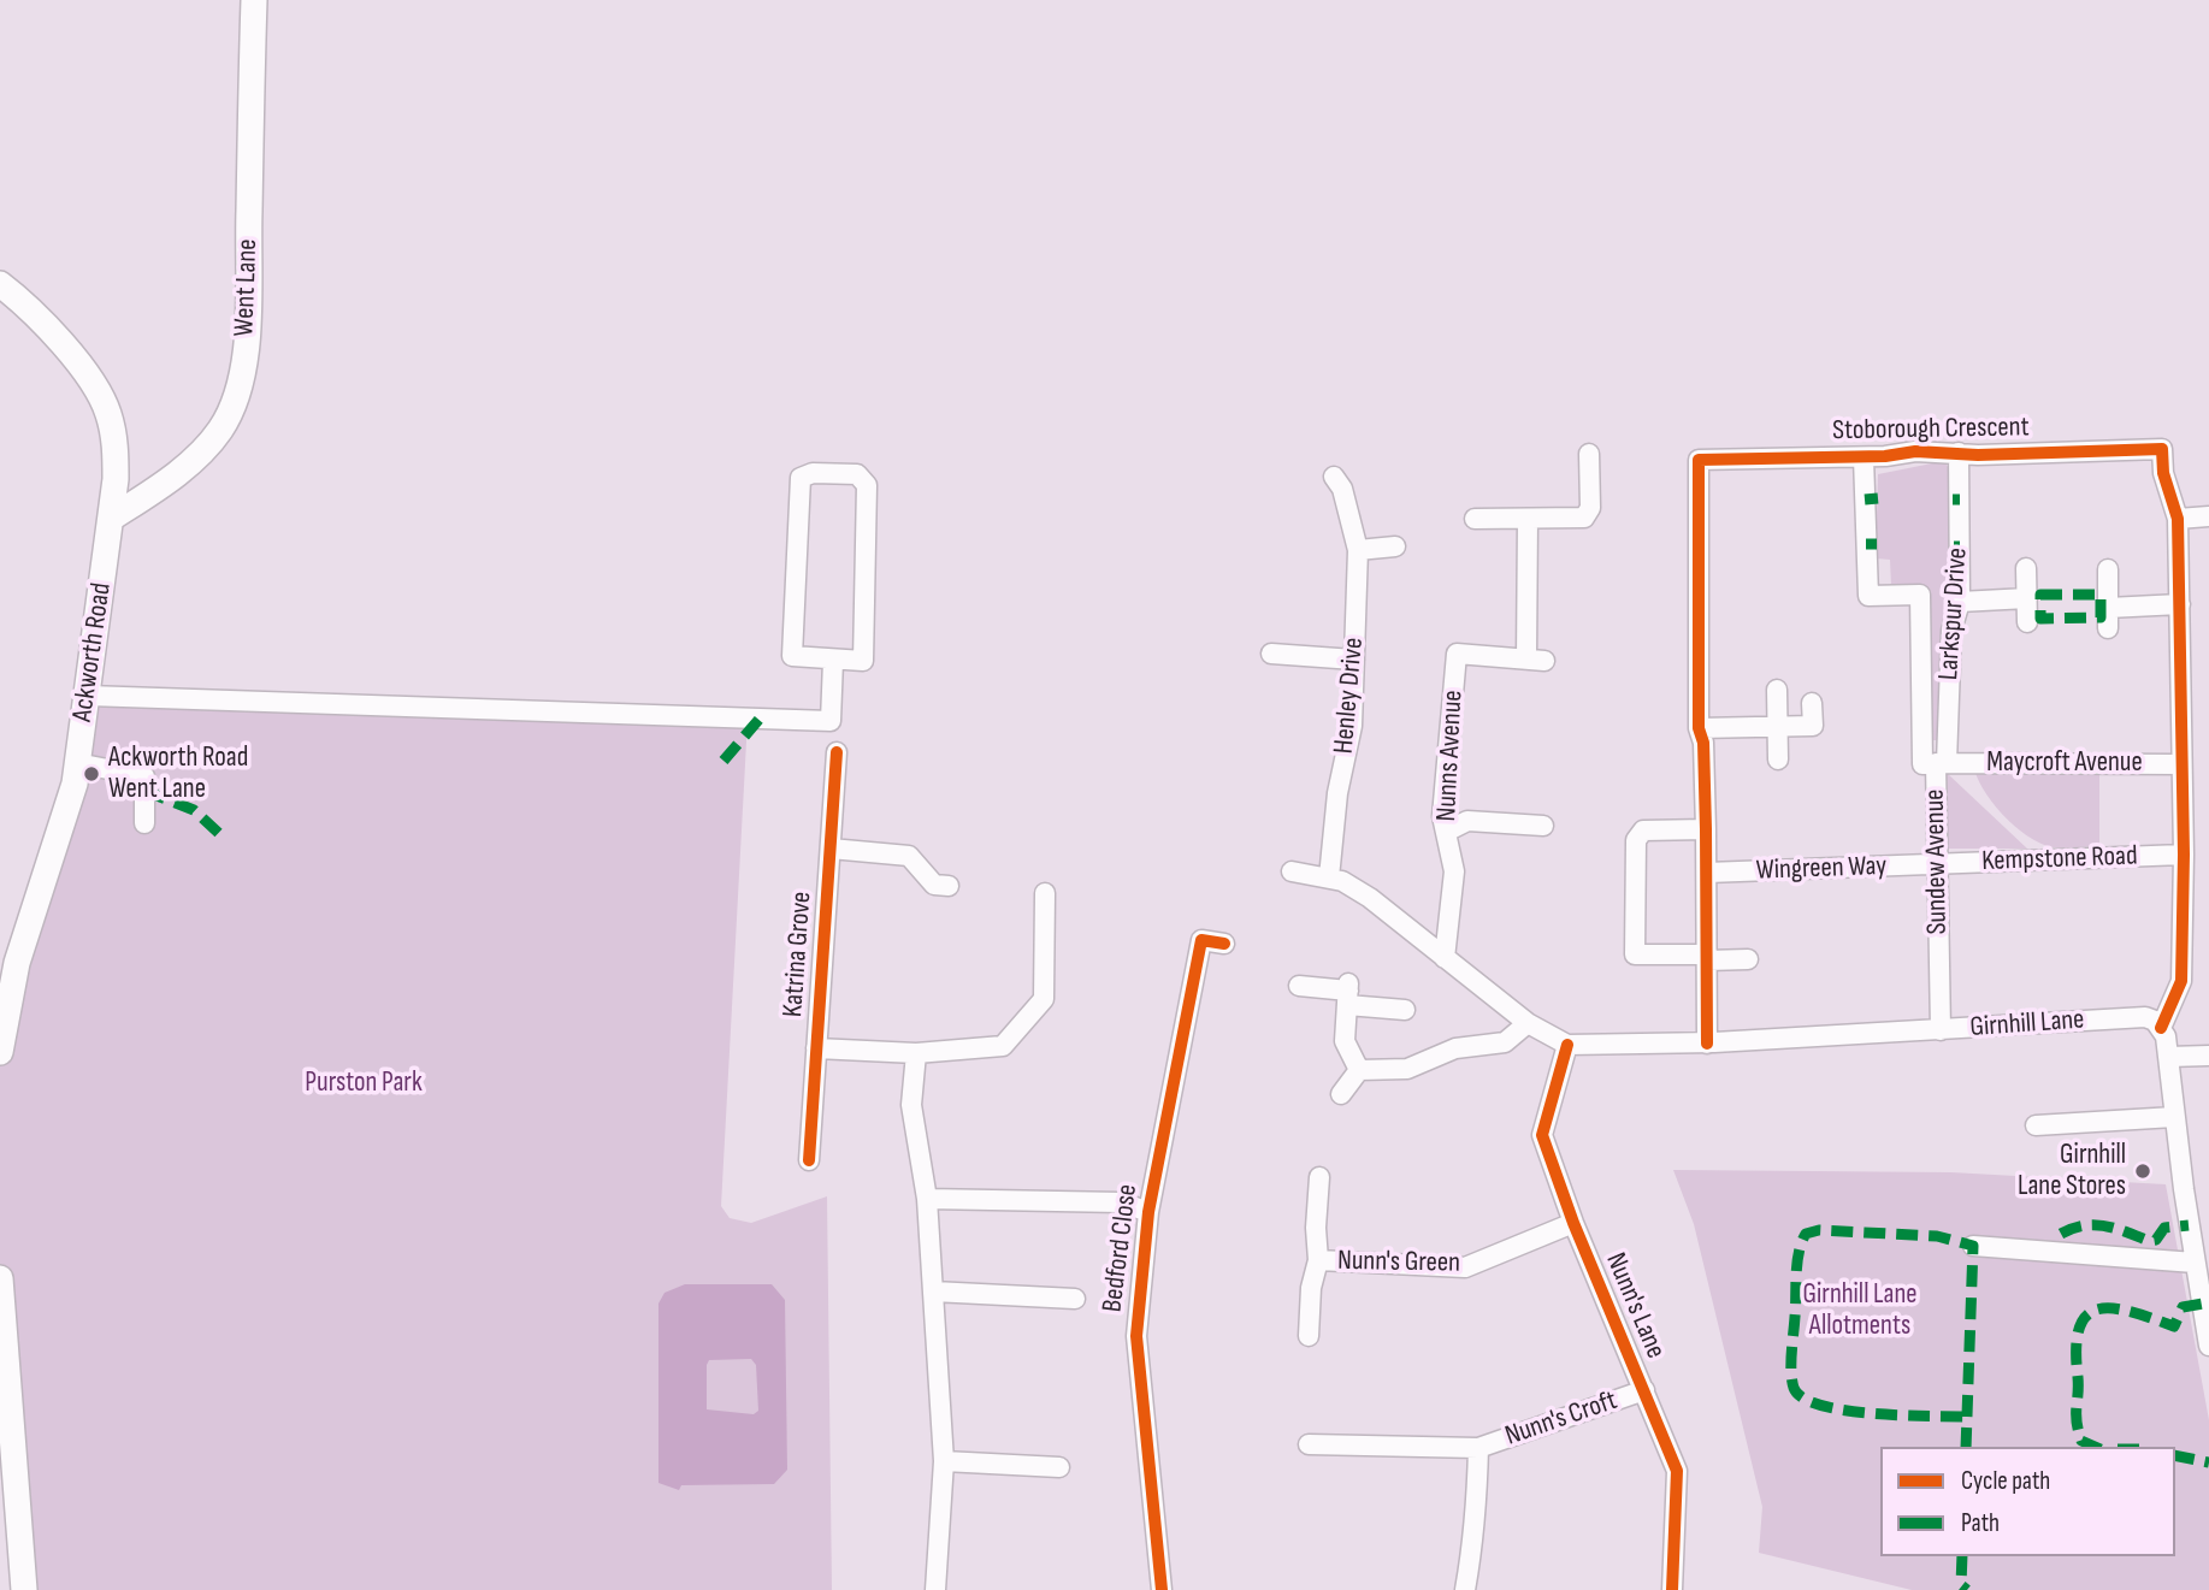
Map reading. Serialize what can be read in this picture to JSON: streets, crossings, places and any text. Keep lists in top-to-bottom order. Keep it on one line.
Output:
{"streets":{"main road":["Went Lane","Ackworth Road"],"street":["Stoborough Crescent","Larkspur Drive","Henley Drive","Nunns Avenue","Maycroft Avenue","Kempstone Road","Sundew Avenue","Wingreen Way","Katrina Grove","Girnhill Lane","Bedford Close","Nunn's Green","Nunn's Lane","Nunn's Croft"]},"crossings":[["Went Lane","Ackworth Road"],["Stoborough Crescent","Larkspur Drive"],["Stoborough Crescent","Maycroft Avenue"],["Stoborough Crescent","Kempstone Road"],["Stoborough Crescent","Sundew Avenue"],["Stoborough Crescent","Wingreen Way"],["Stoborough Crescent","Girnhill Lane"],["Larkspur Drive","Maycroft Avenue"],["Larkspur Drive","Sundew Avenue"],["Maycroft Avenue","Sundew Avenue"],["Kempstone Road","Sundew Avenue"],["Kempstone Road","Wingreen Way"],["Sundew Avenue","Wingreen Way"],["Sundew Avenue","Girnhill Lane"],["Girnhill Lane","Nunn's Lane"],["Nunn's Green","Nunn's Lane"],["Nunn's Lane","Nunn's Croft"]],"parks":["Purston Park","Girnhill Lane Allotments"],"places":["Ackworth Road Went Lane","Girnhill Lane Stores"],"legend":["Cycle path","Path"]}
